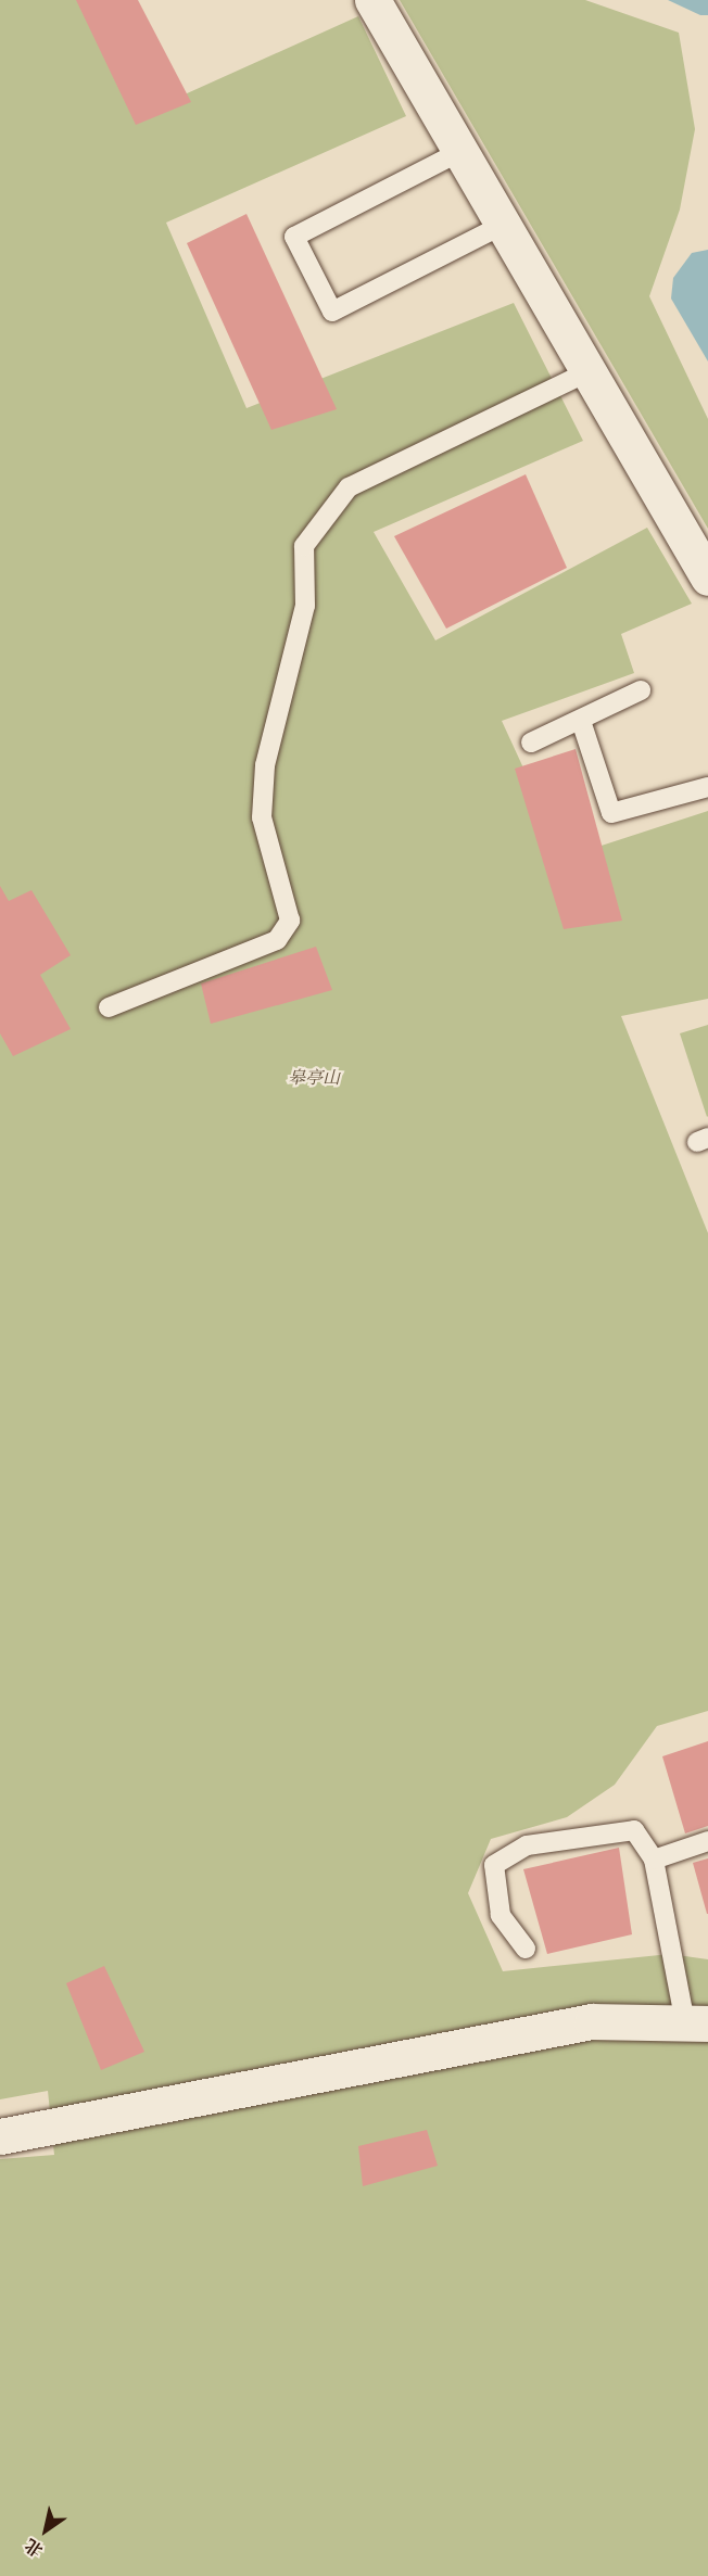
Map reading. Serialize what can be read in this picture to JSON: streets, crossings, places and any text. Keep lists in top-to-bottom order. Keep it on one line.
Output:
{"parks":["皋亭山"],"north":"bottom left"}
